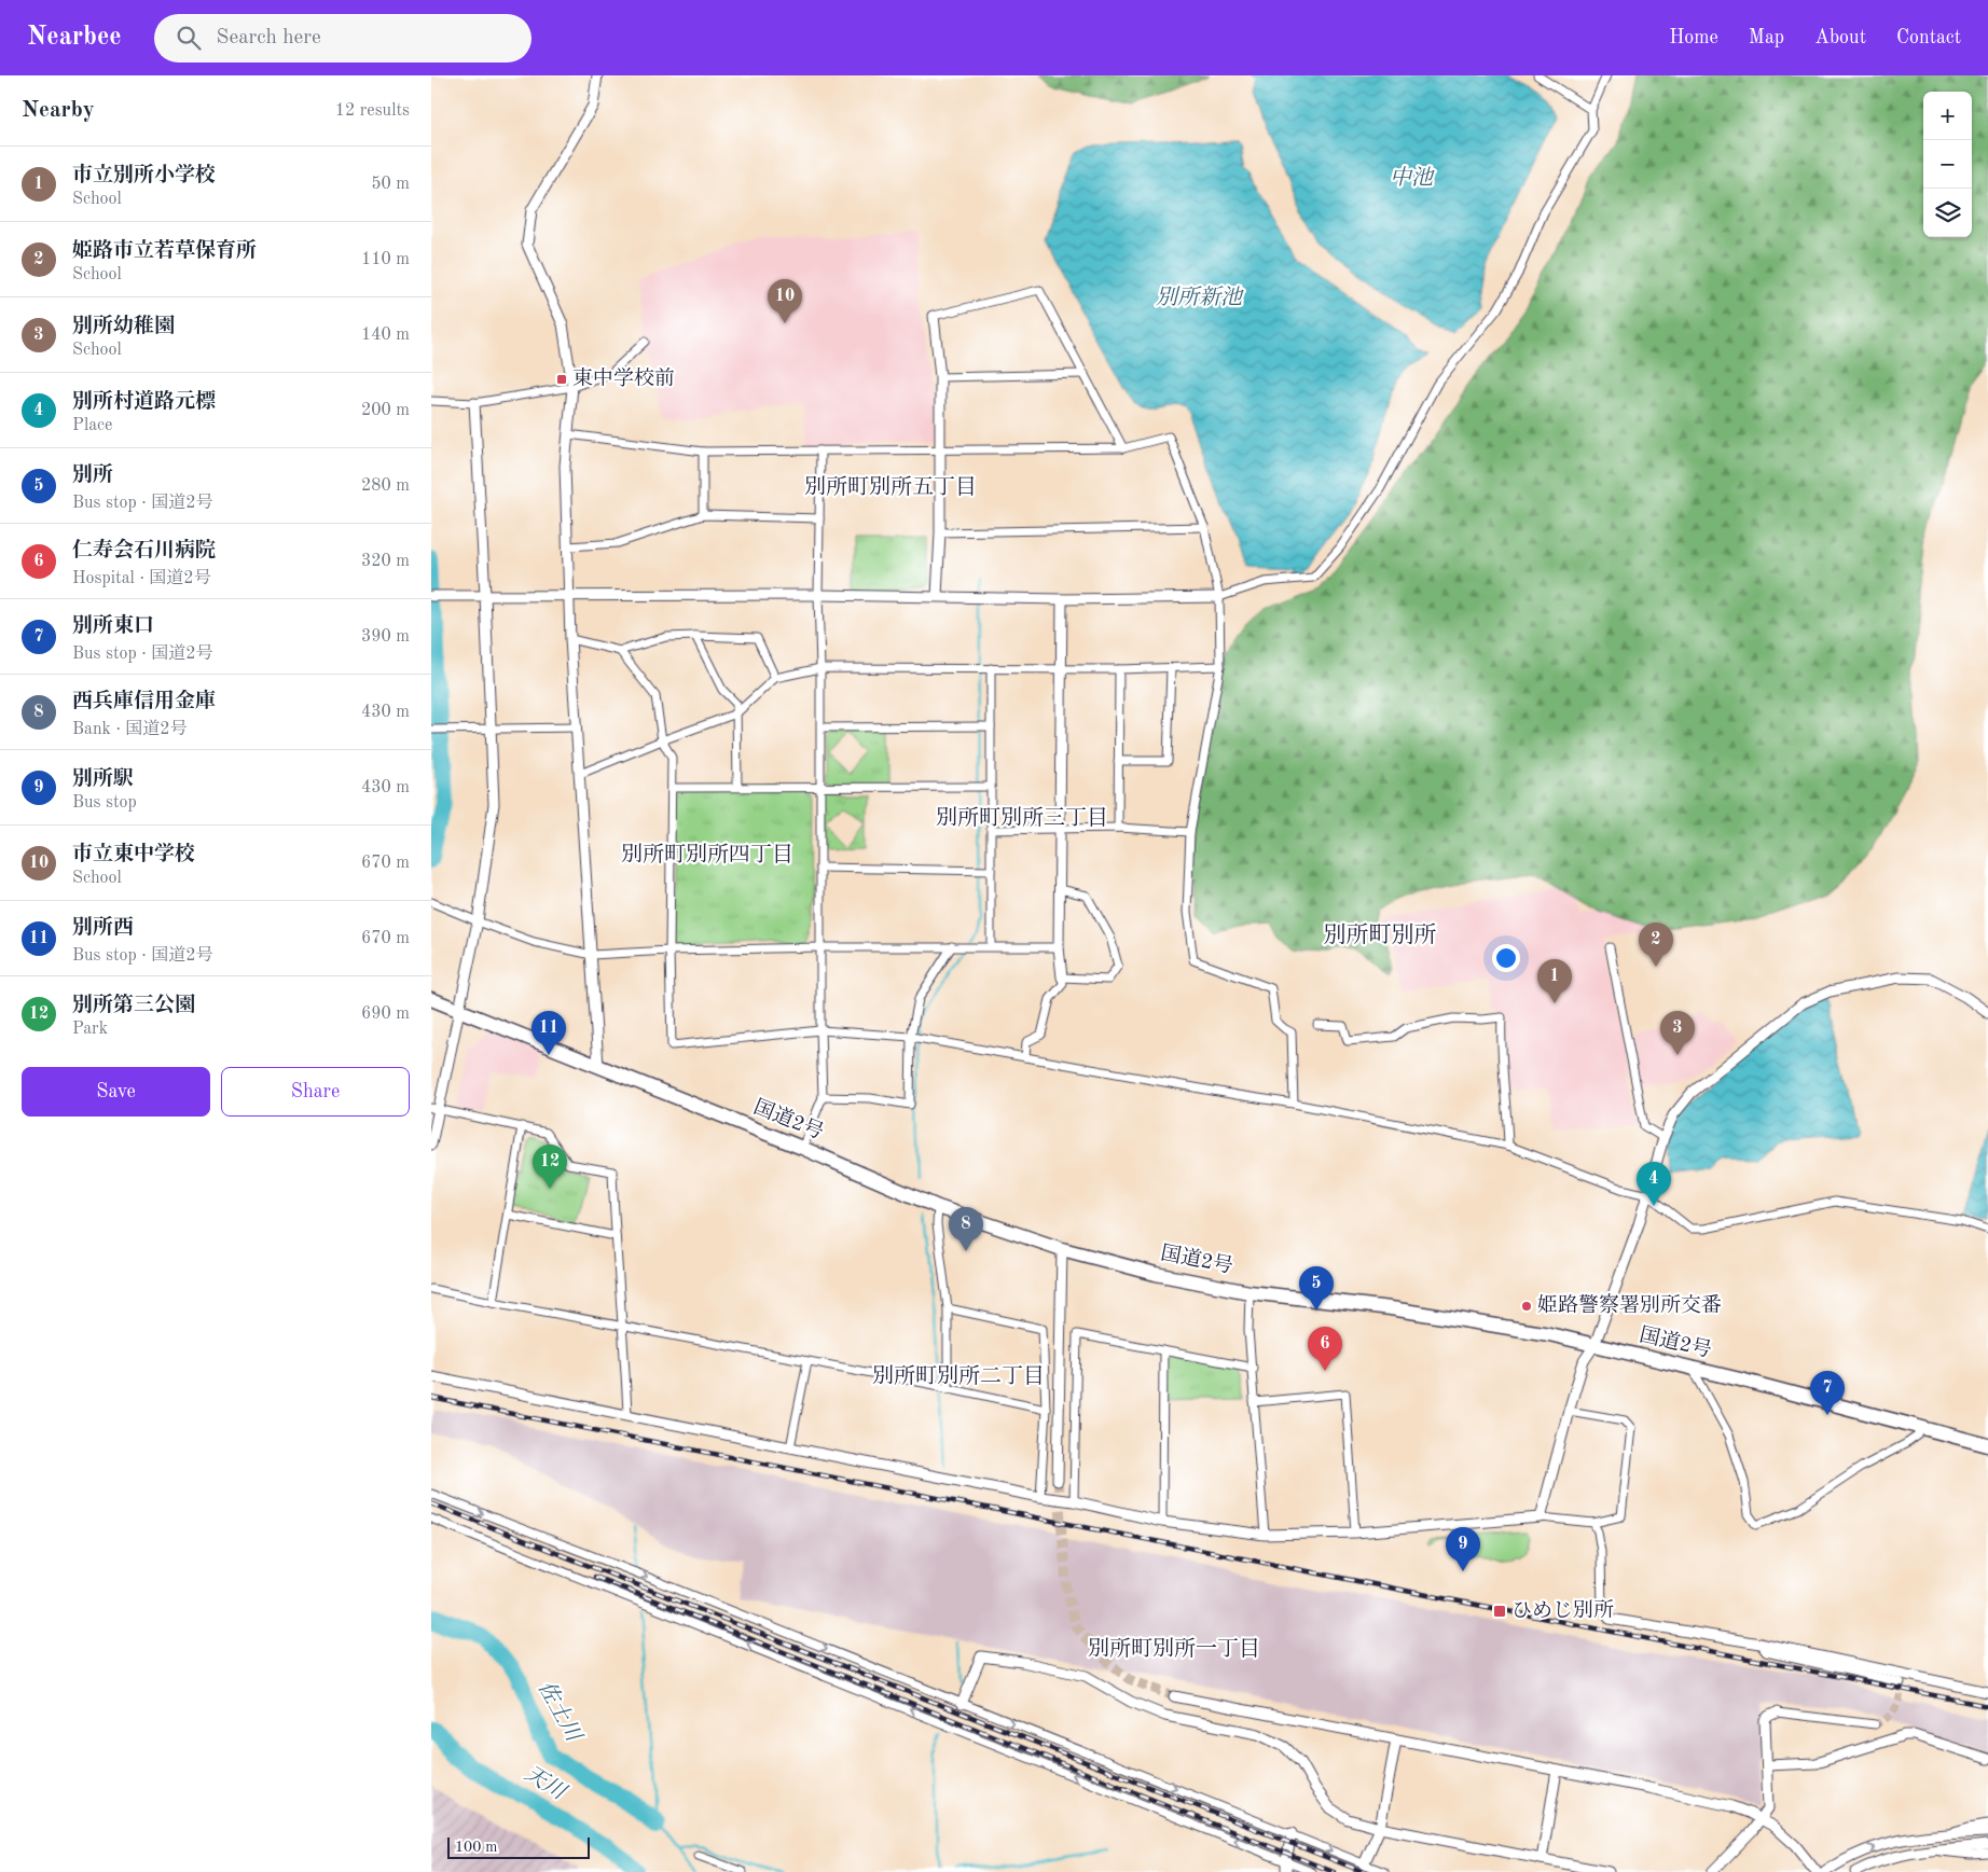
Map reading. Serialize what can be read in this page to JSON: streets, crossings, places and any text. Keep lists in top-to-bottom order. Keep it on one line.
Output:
{"streets":{"highway":["国道2号"]},"districts":["別所町別所五丁目","別所町別所三丁目","別所町別所四丁目","別所町別所","別所町別所二丁目","別所町別所一丁目"],"water":["中池","別所新池","佐土川","天川"],"places":{"transit":["東中学校前","ひめじ別所"],"other":["姫路警察署別所交番"]},"scale_bar":"100 m","page":{"header":"Nearbee","search":"Search here","nav":["Home","Map","About","Contact"],"heading":["Nearby","12 results"],"map_buttons":["+","−"],"list":[{"mark":"1","name":"市立別所小学校","note":"School","value":"50 m"},{"mark":"2","name":"姫路市立若草保育所","note":"School","value":"110 m"},{"mark":"3","name":"別所幼稚園","note":"School","value":"140 m"},{"mark":"4","name":"別所村道路元標","note":"Place","value":"200 m"},{"mark":"5","name":"別所","note":"Bus stop · 国道2号","value":"280 m"},{"mark":"6","name":"仁寿会石川病院","note":"Hospital · 国道2号","value":"320 m"},{"mark":"7","name":"別所東口","note":"Bus stop · 国道2号","value":"390 m"},{"mark":"8","name":"西兵庫信用金庫","note":"Bank · 国道2号","value":"430 m"},{"mark":"9","name":"別所駅","note":"Bus stop","value":"430 m"},{"mark":"10","name":"市立東中学校","note":"School","value":"670 m"},{"mark":"11","name":"別所西","note":"Bus stop · 国道2号","value":"670 m"},{"mark":"12","name":"別所第三公園","note":"Park","value":"690 m"}],"pins":["10","2","1","3","11","12","4","8","5","6","7","9"],"buttons":["Save","Share"],"scale":"100 m"}}
